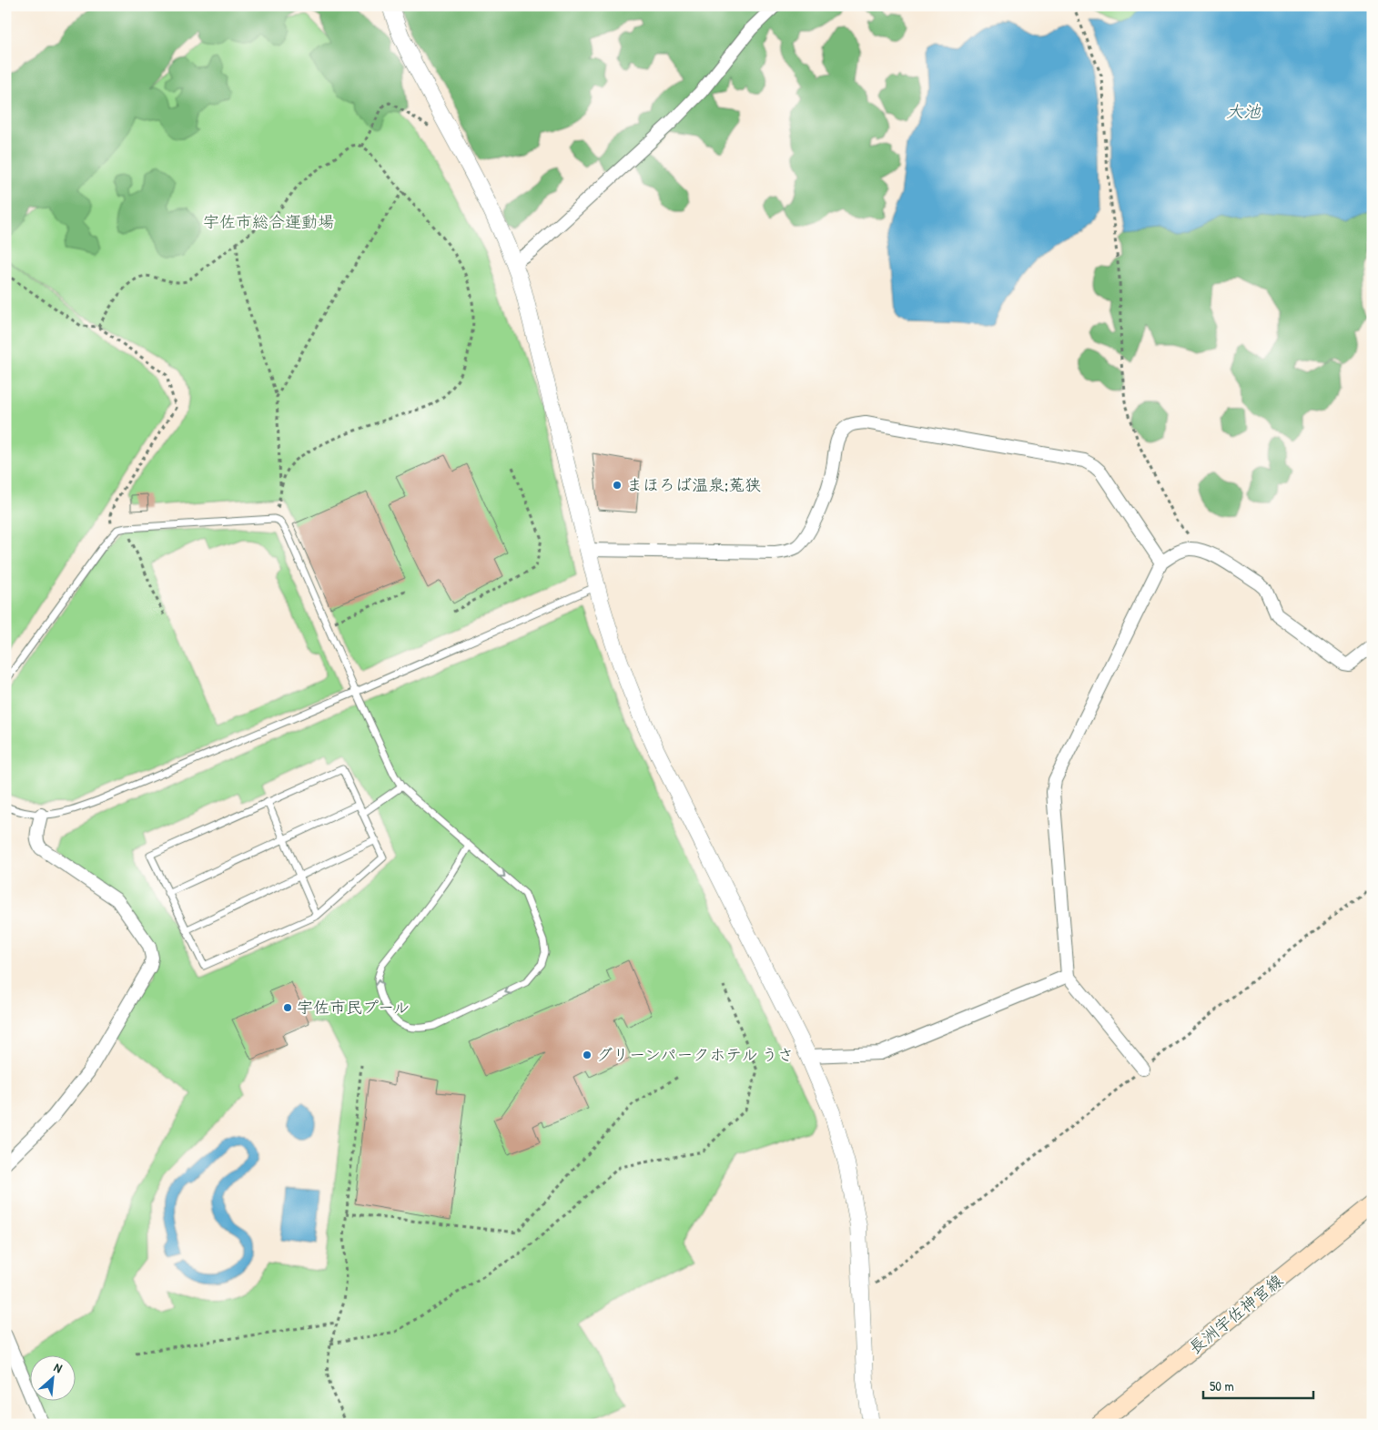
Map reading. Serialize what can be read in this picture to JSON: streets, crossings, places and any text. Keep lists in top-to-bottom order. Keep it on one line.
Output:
{"streets":{"main road":["長洲宇佐神宮線"]},"water":["大池"],"parks":["宇佐市総合運動場"],"places":["まほろば温泉;菟狭","宇佐市民プール","グリーンパークホテル うさ"],"scale_bar":"50 m","north":"top right"}
